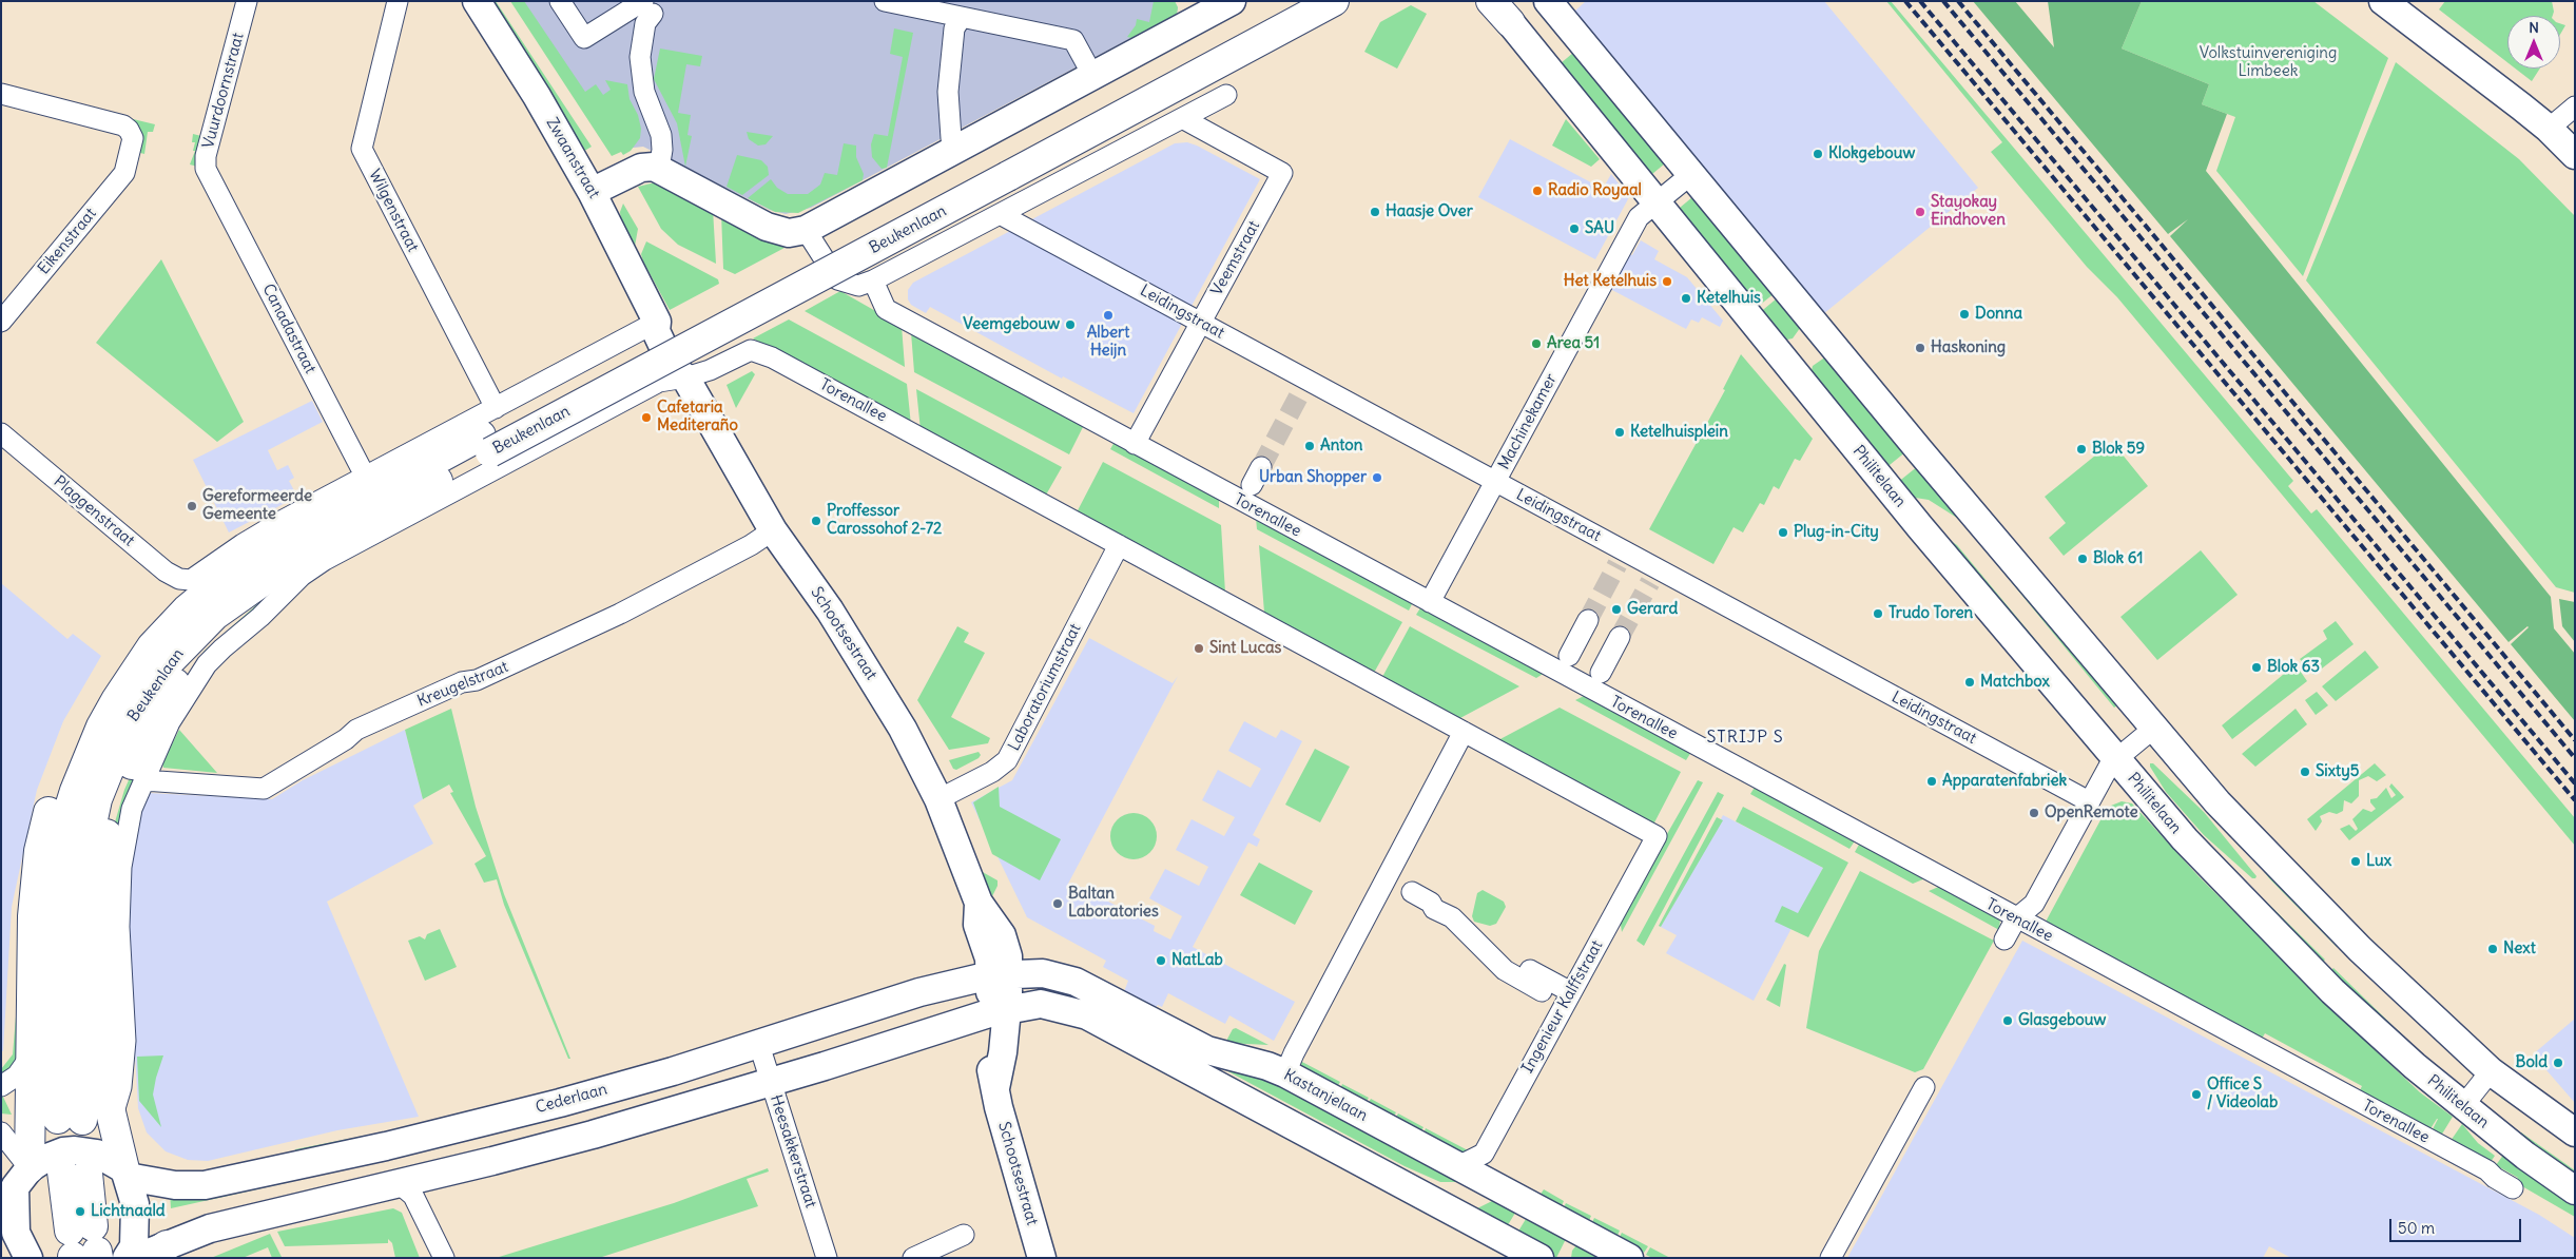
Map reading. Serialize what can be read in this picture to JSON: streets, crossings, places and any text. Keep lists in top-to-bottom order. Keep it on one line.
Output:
{"streets":{"main road":["Beukenlaan"],"street":["Vuurdoornstraat","Zwaanstraat","Wilgenstraat","Eikenstraat","Veemstraat","Leidingstraat","Canadastraat","Torenallee","Machinekamer","Philitelaan","Plaggenstraat","Schootsestraat","Kreugelstraat","Laboratoriumstraat","Ingenieur Kalffstraat","Kastanjelaan","Cederlaan","Heesakkerstraat"]},"crossings":[["Vuurdoornstraat","Canadastraat"],["Zwaanstraat","Schootsestraat"],["Beukenlaan","Veemstraat"],["Beukenlaan","Leidingstraat"],["Beukenlaan","Torenallee"],["Beukenlaan","Schootsestraat"],["Beukenlaan","Kreugelstraat"],["Veemstraat","Leidingstraat"],["Veemstraat","Torenallee"],["Leidingstraat","Machinekamer"],["Canadastraat","Plaggenstraat"],["Torenallee","Machinekamer"],["Torenallee","Schootsestraat"],["Torenallee","Laboratoriumstraat"],["Torenallee","Ingenieur Kalffstraat"],["Machinekamer","Philitelaan"],["Schootsestraat","Kreugelstraat"],["Schootsestraat","Laboratoriumstraat"],["Schootsestraat","Kastanjelaan"],["Schootsestraat","Cederlaan"],["Ingenieur Kalffstraat","Kastanjelaan"],["Kastanjelaan","Cederlaan"],["Cederlaan","Heesakkerstraat"]],"districts":["STRIJP S"],"parks":["Volkstuinvereniging Limbeek"],"places":["Klokgebouw","Radio Royaal","Haasje Over","Stayokay Eindhoven","SAU","Het Ketelhuis","Ketelhuis","Donna","Albert Heijn","Veemgebouw","Area 51","Haskoning","Cafetaria Mediteraño","Ketelhuisplein","Anton","Blok 59","Urban Shopper","Gereformeerde Gemeente","Proffessor Carossohof 2-72","Plug-in-City","Blok 61","Gerard","Trudo Toren","Sint Lucas","Blok 63","Matchbox","Sixty5","Apparatenfabriek","OpenRemote","Lux","Baltan Laboratories","Next","NatLab","Glasgebouw","Bold","Office S / Videolab","Lichtnaald"],"scale_bar":"50 m","north":"top"}
